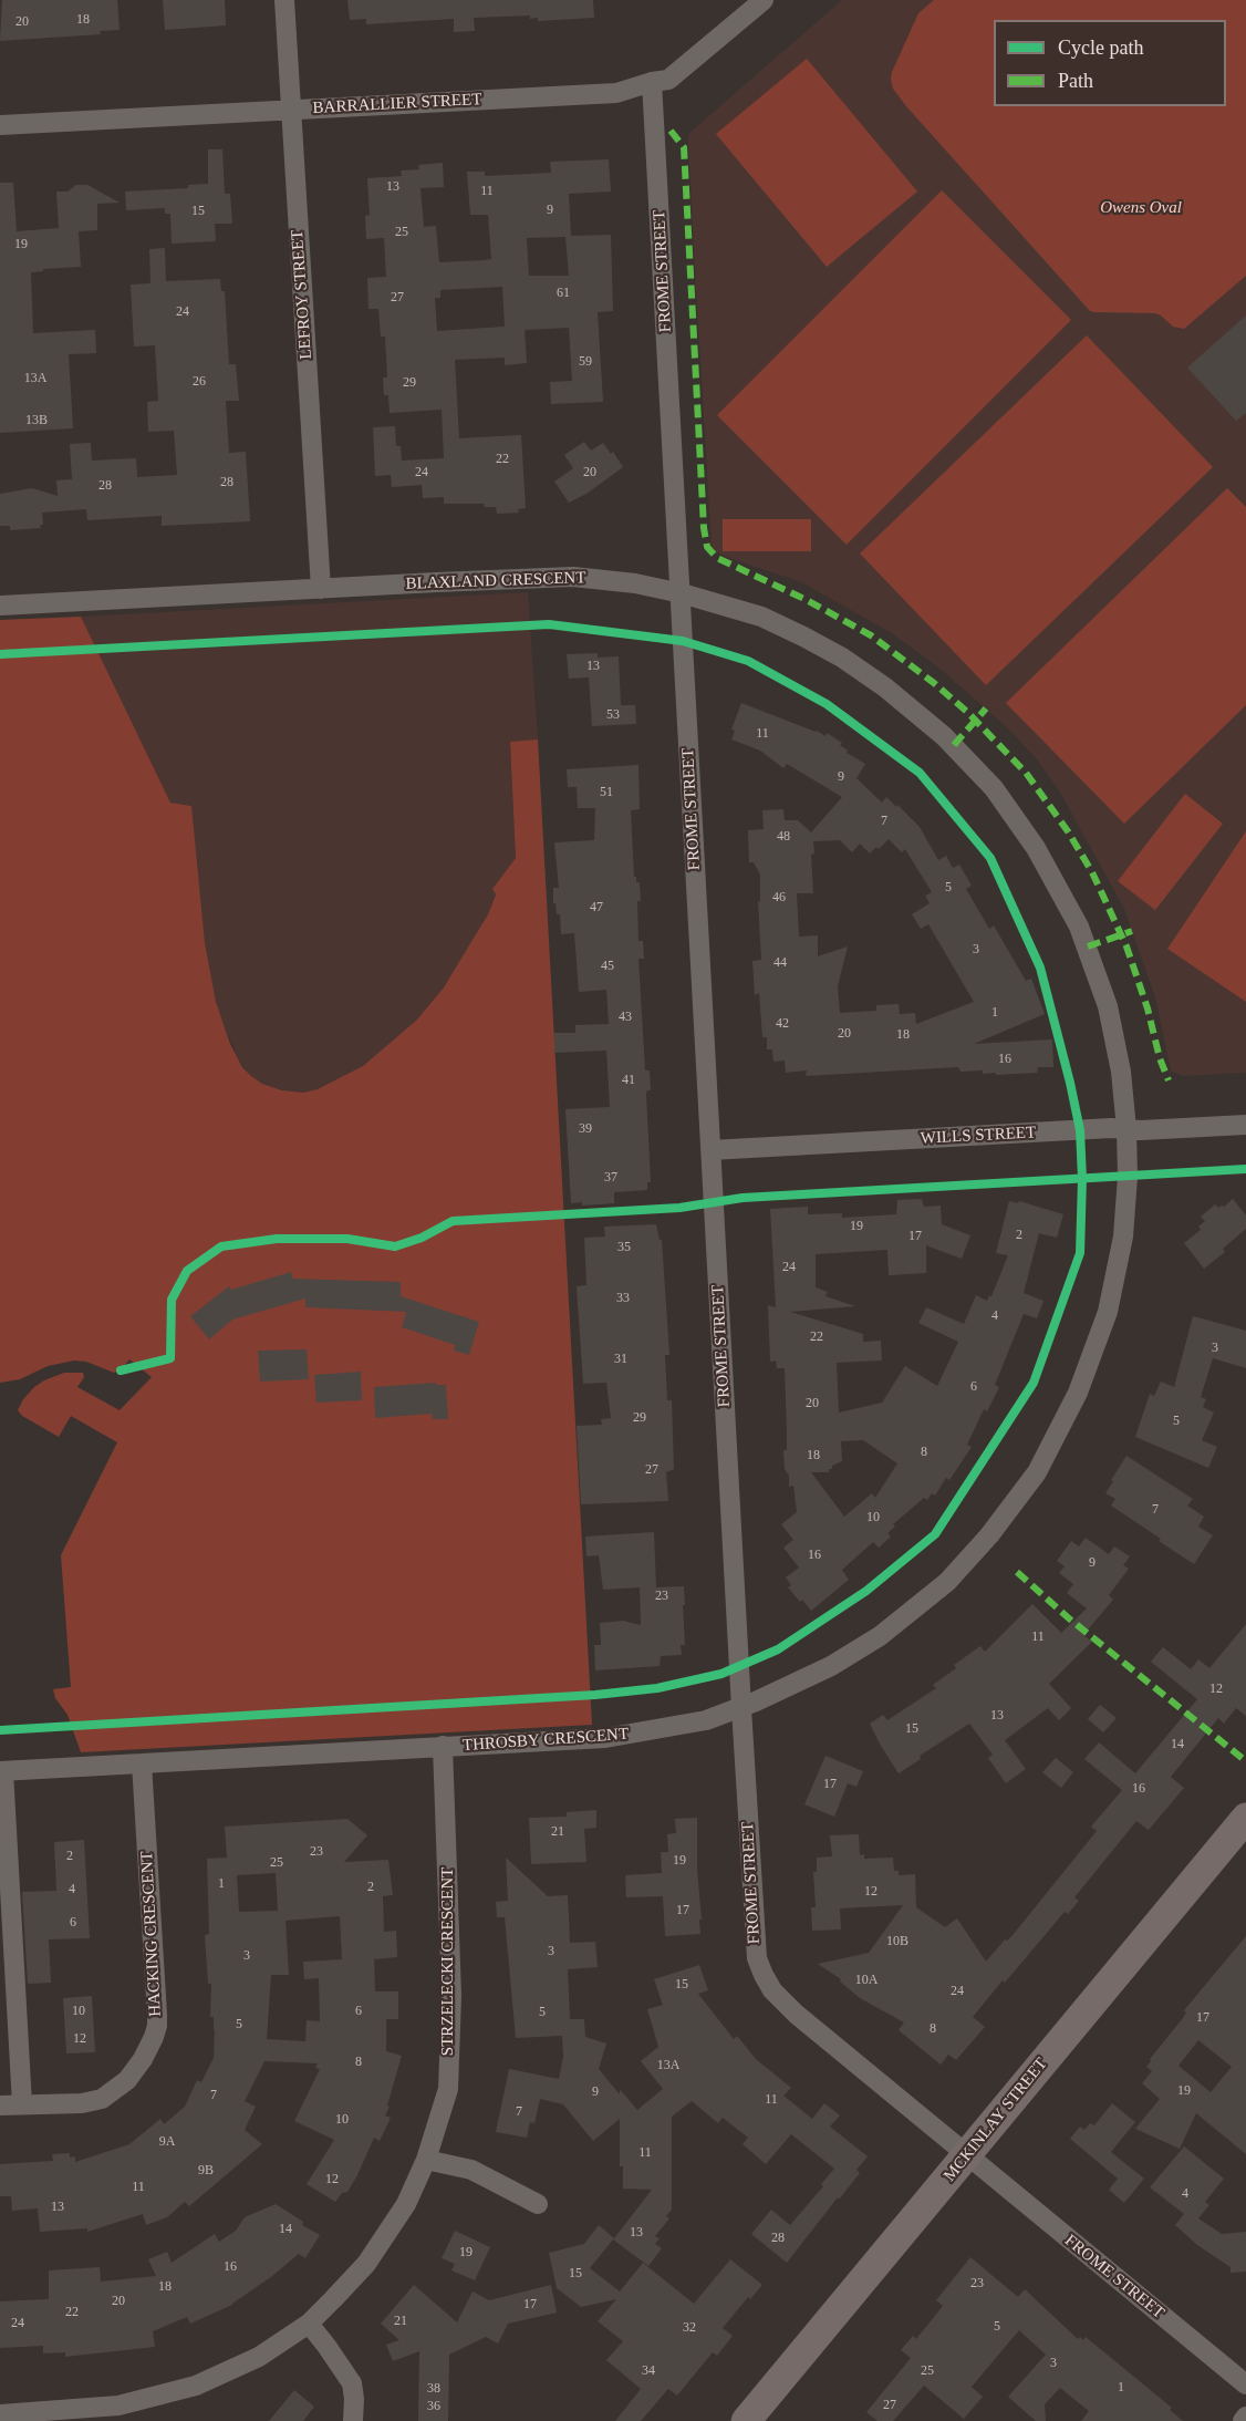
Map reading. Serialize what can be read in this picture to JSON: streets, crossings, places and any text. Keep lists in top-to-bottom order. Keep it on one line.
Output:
{"streets":{"street":["BARRALLIER STREET","FROME STREET","LEFROY STREET","BLAXLAND CRESCENT","WILLS STREET","THROSBY CRESCENT","HACKING CRESCENT","STRZELECKI CRESCENT","MCKINLAY STREET"]},"crossings":[["BARRALLIER STREET","FROME STREET"],["BARRALLIER STREET","LEFROY STREET"],["FROME STREET","BLAXLAND CRESCENT"],["FROME STREET","WILLS STREET"],["FROME STREET","THROSBY CRESCENT"],["FROME STREET","MCKINLAY STREET"],["LEFROY STREET","BLAXLAND CRESCENT"],["BLAXLAND CRESCENT","WILLS STREET"],["BLAXLAND CRESCENT","THROSBY CRESCENT"],["WILLS STREET","THROSBY CRESCENT"],["THROSBY CRESCENT","HACKING CRESCENT"],["THROSBY CRESCENT","STRZELECKI CRESCENT"]],"parks":["Owens Oval"],"house_numbers":["18","20","13","11","9","15","25","19","61","27","24","59","13A","26","29","13B","22","24","20","28","28","13","53","11","9","51","7","48","5","46","47","3","44","45","1","43","42","20","18","16","41","39","37","19","2","17","35","24","33","4","22","3","31","6","20","29","5","8","18","27","7","10","16","9","23","11","12","13","15","14","17","16","21","23","2","19","25","1","2","4","12","17","6","10B","3","3","10A","15","24","10","6","5","17","5","8","12","8","13A","19","9","7","11","7","10","9A","11","9B","12","11","4","13","14","13","28","19","16","15","23","18","20","17","22","21","24","5","32","3","34","25","1","38","27","36"],"legend":["Cycle path","Path"]}
